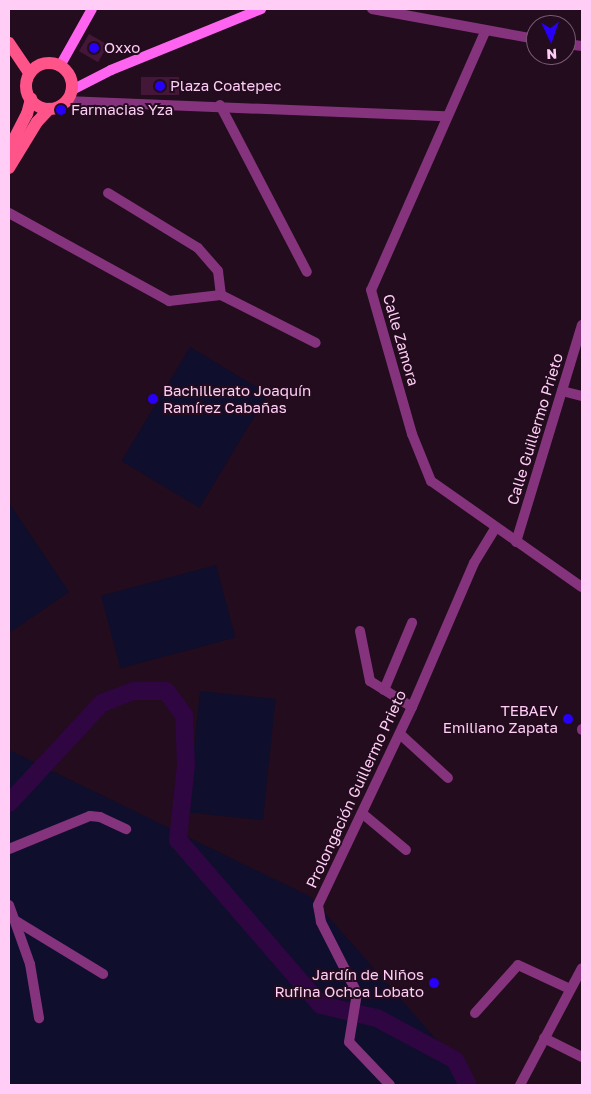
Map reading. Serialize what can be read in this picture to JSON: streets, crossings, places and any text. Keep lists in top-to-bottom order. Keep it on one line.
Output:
{"streets":{"street":["Calle Zamora","Calle Guillermo Prieto","Prolongación Guillermo Prieto"]},"crossings":[["Calle Zamora","Calle Guillermo Prieto"],["Calle Zamora","Prolongación Guillermo Prieto"]],"places":["Oxxo","Plaza Coatepec","Farmacias Yza","Bachillerato Joaquín Ramírez Cabañas","TEBAEV Emiliano Zapata","Jardín de Niños Rufina Ochoa Lobato"],"north":"bottom"}
